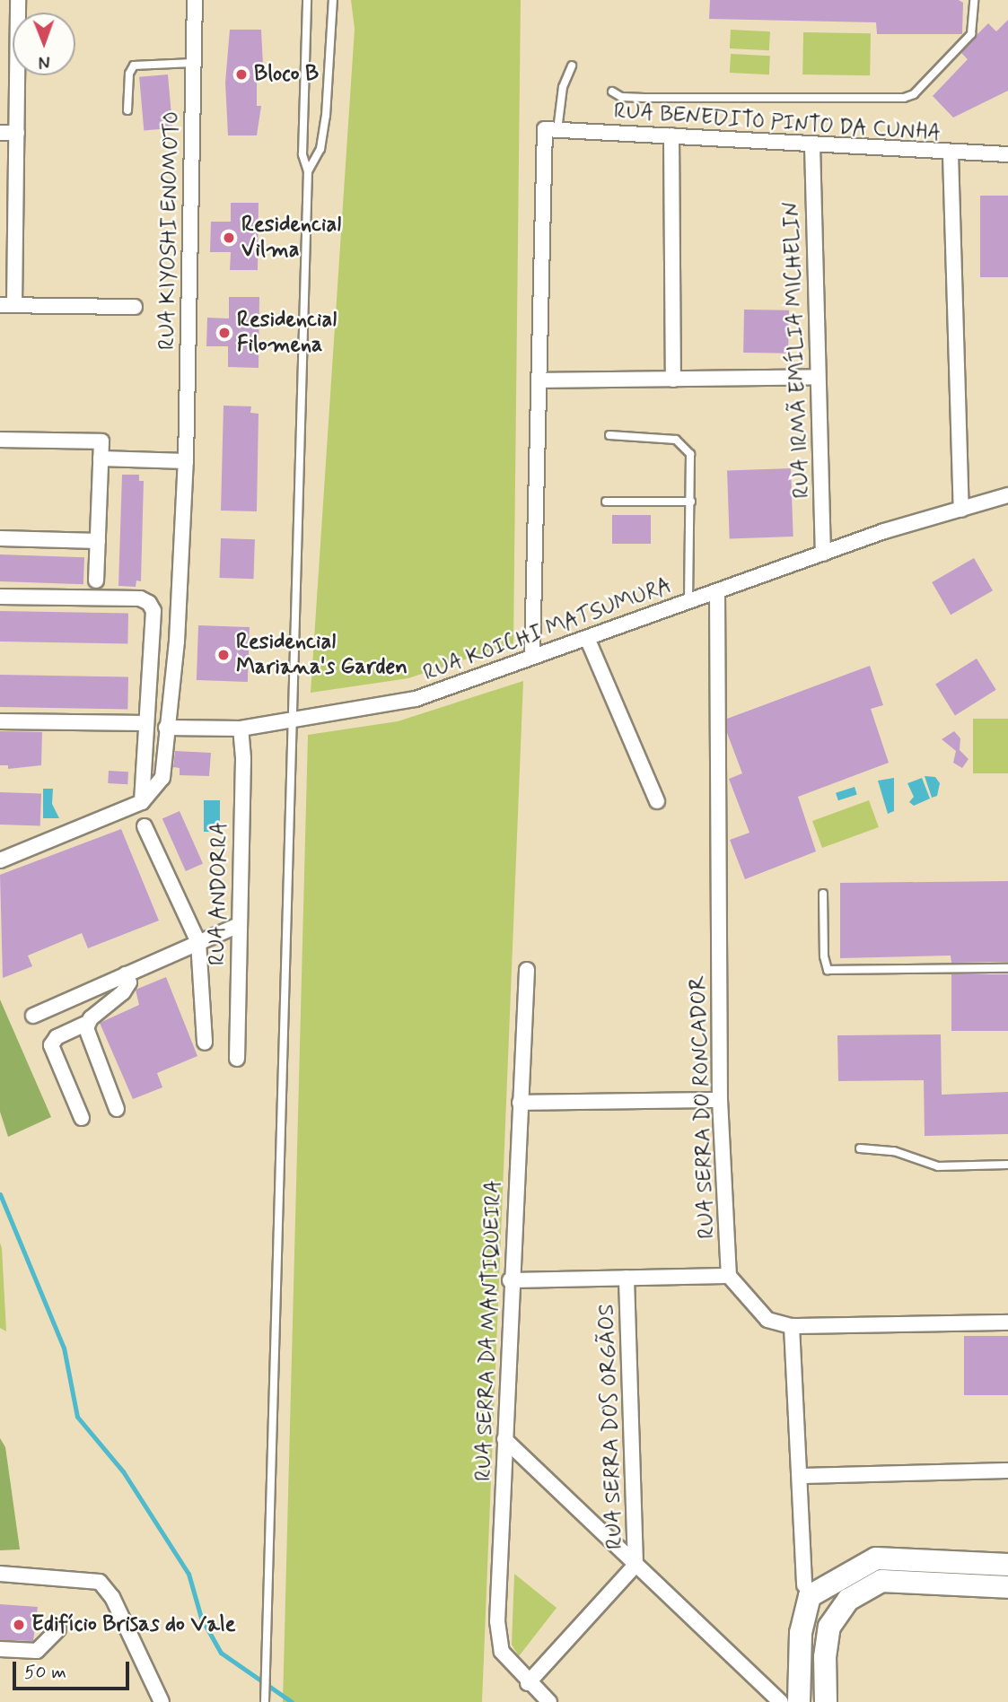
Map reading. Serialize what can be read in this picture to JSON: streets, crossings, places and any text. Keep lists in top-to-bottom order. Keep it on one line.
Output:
{"streets":{"street":["RUA BENEDITO PINTO DA CUNHA","RUA KIYOSHI ENOMOTO","RUA IRMÃ EMÍLIA MICHELIN","RUA KOICHI MATSUMURA","RUA ANDORRA","RUA SERRA DO RONCADOR","RUA SERRA DA MANTIQUEIRA","RUA SERRA DOS ORGÃOS"]},"crossings":[["RUA BENEDITO PINTO DA CUNHA","RUA IRMÃ EMÍLIA MICHELIN"],["RUA IRMÃ EMÍLIA MICHELIN","RUA KOICHI MATSUMURA"],["RUA KOICHI MATSUMURA","RUA ANDORRA"],["RUA KOICHI MATSUMURA","RUA SERRA DO RONCADOR"],["RUA SERRA DA MANTIQUEIRA","RUA SERRA DOS ORGÃOS"]],"places":["Bloco B","Residencial Vilma","Residencial Filomena","Residencial Mariana's Garden","Edifício Brisas do Vale"],"scale_bar":"50 m","north":"bottom"}
